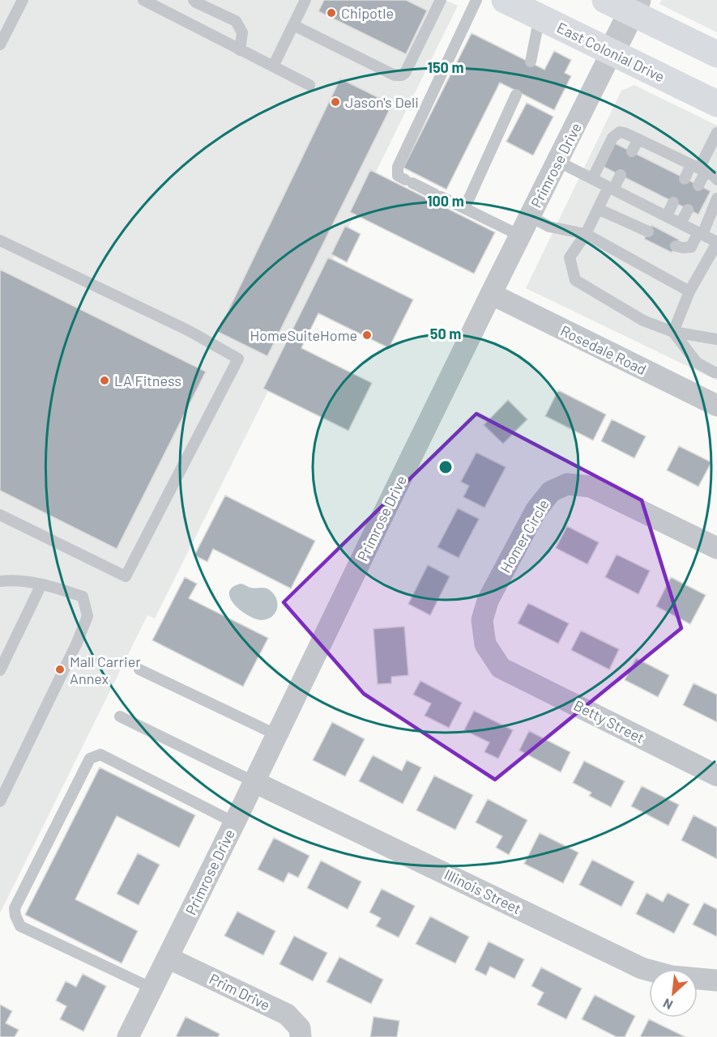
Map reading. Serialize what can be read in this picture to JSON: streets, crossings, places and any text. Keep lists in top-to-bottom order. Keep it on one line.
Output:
{"streets":{"highway":["East Colonial Drive"],"street":["Primrose Drive","Rosedale Road","Homer Circle","Betty Street","Illinois Street","Prim Drive"]},"crossings":[["East Colonial Drive","Primrose Drive"],["Primrose Drive","Rosedale Road"],["Primrose Drive","Illinois Street"],["Primrose Drive","Prim Drive"],["Homer Circle","Betty Street"]],"places":["Chipotle","Jason's Deli","HomeSuiteHome","LA Fitness","Mall Carrier Annex"],"north":"bottom left","rings":["150 m","100 m","50 m"]}
